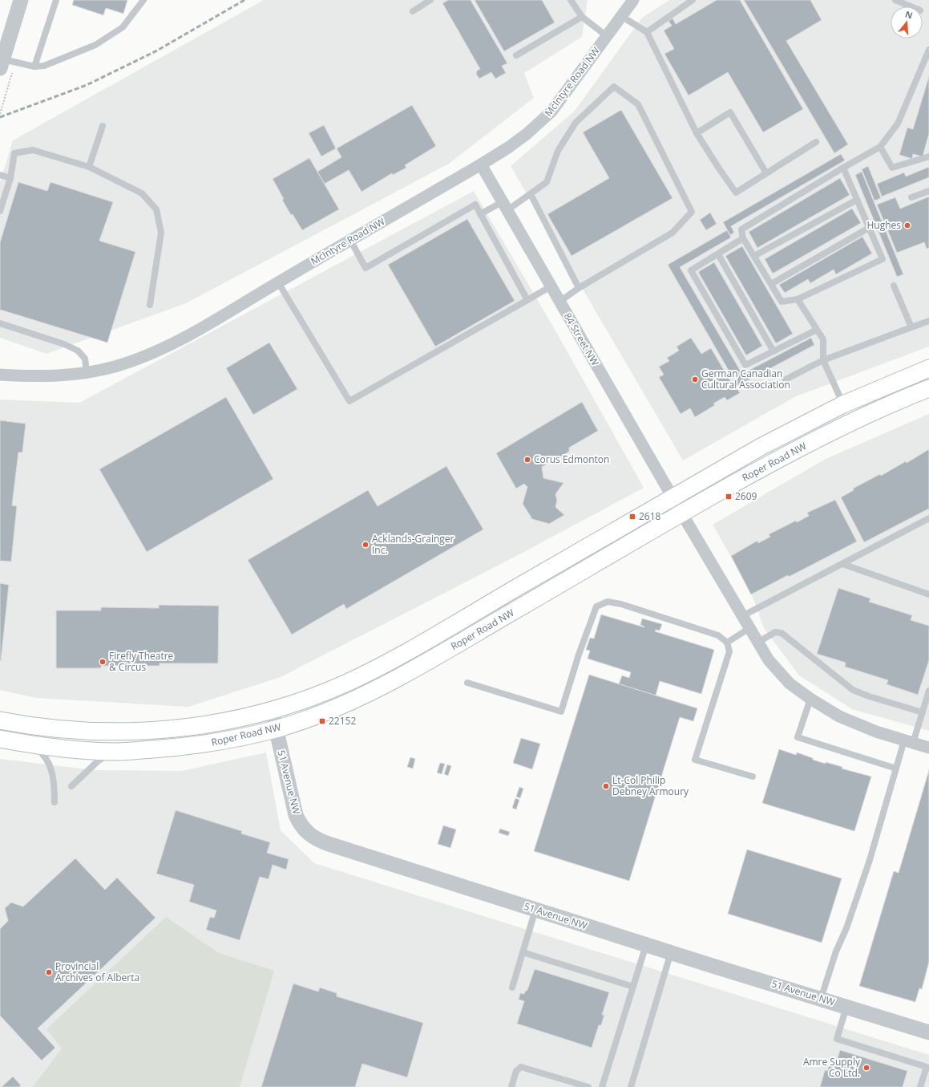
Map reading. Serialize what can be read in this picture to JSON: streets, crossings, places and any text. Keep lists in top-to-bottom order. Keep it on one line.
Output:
{"streets":{"main road":["Roper Road NW"],"street":["McIntyre Road NW","84 Street NW","51 Avenue NW"]},"crossings":[["McIntyre Road NW","84 Street NW"],["84 Street NW","Roper Road NW"],["Roper Road NW","51 Avenue NW"]],"places":{"other":["Hughes","German Canadian Cultural Association","Corus Edmonton","Acklands-Grainger Inc.","Firefly Theatre & Circus","Lt-Col Philip Debney Armoury","Provincial Archives of Alberta","Amre Supply Co Ltd."],"transit":["2609","2618","22152"]},"north":"top"}
